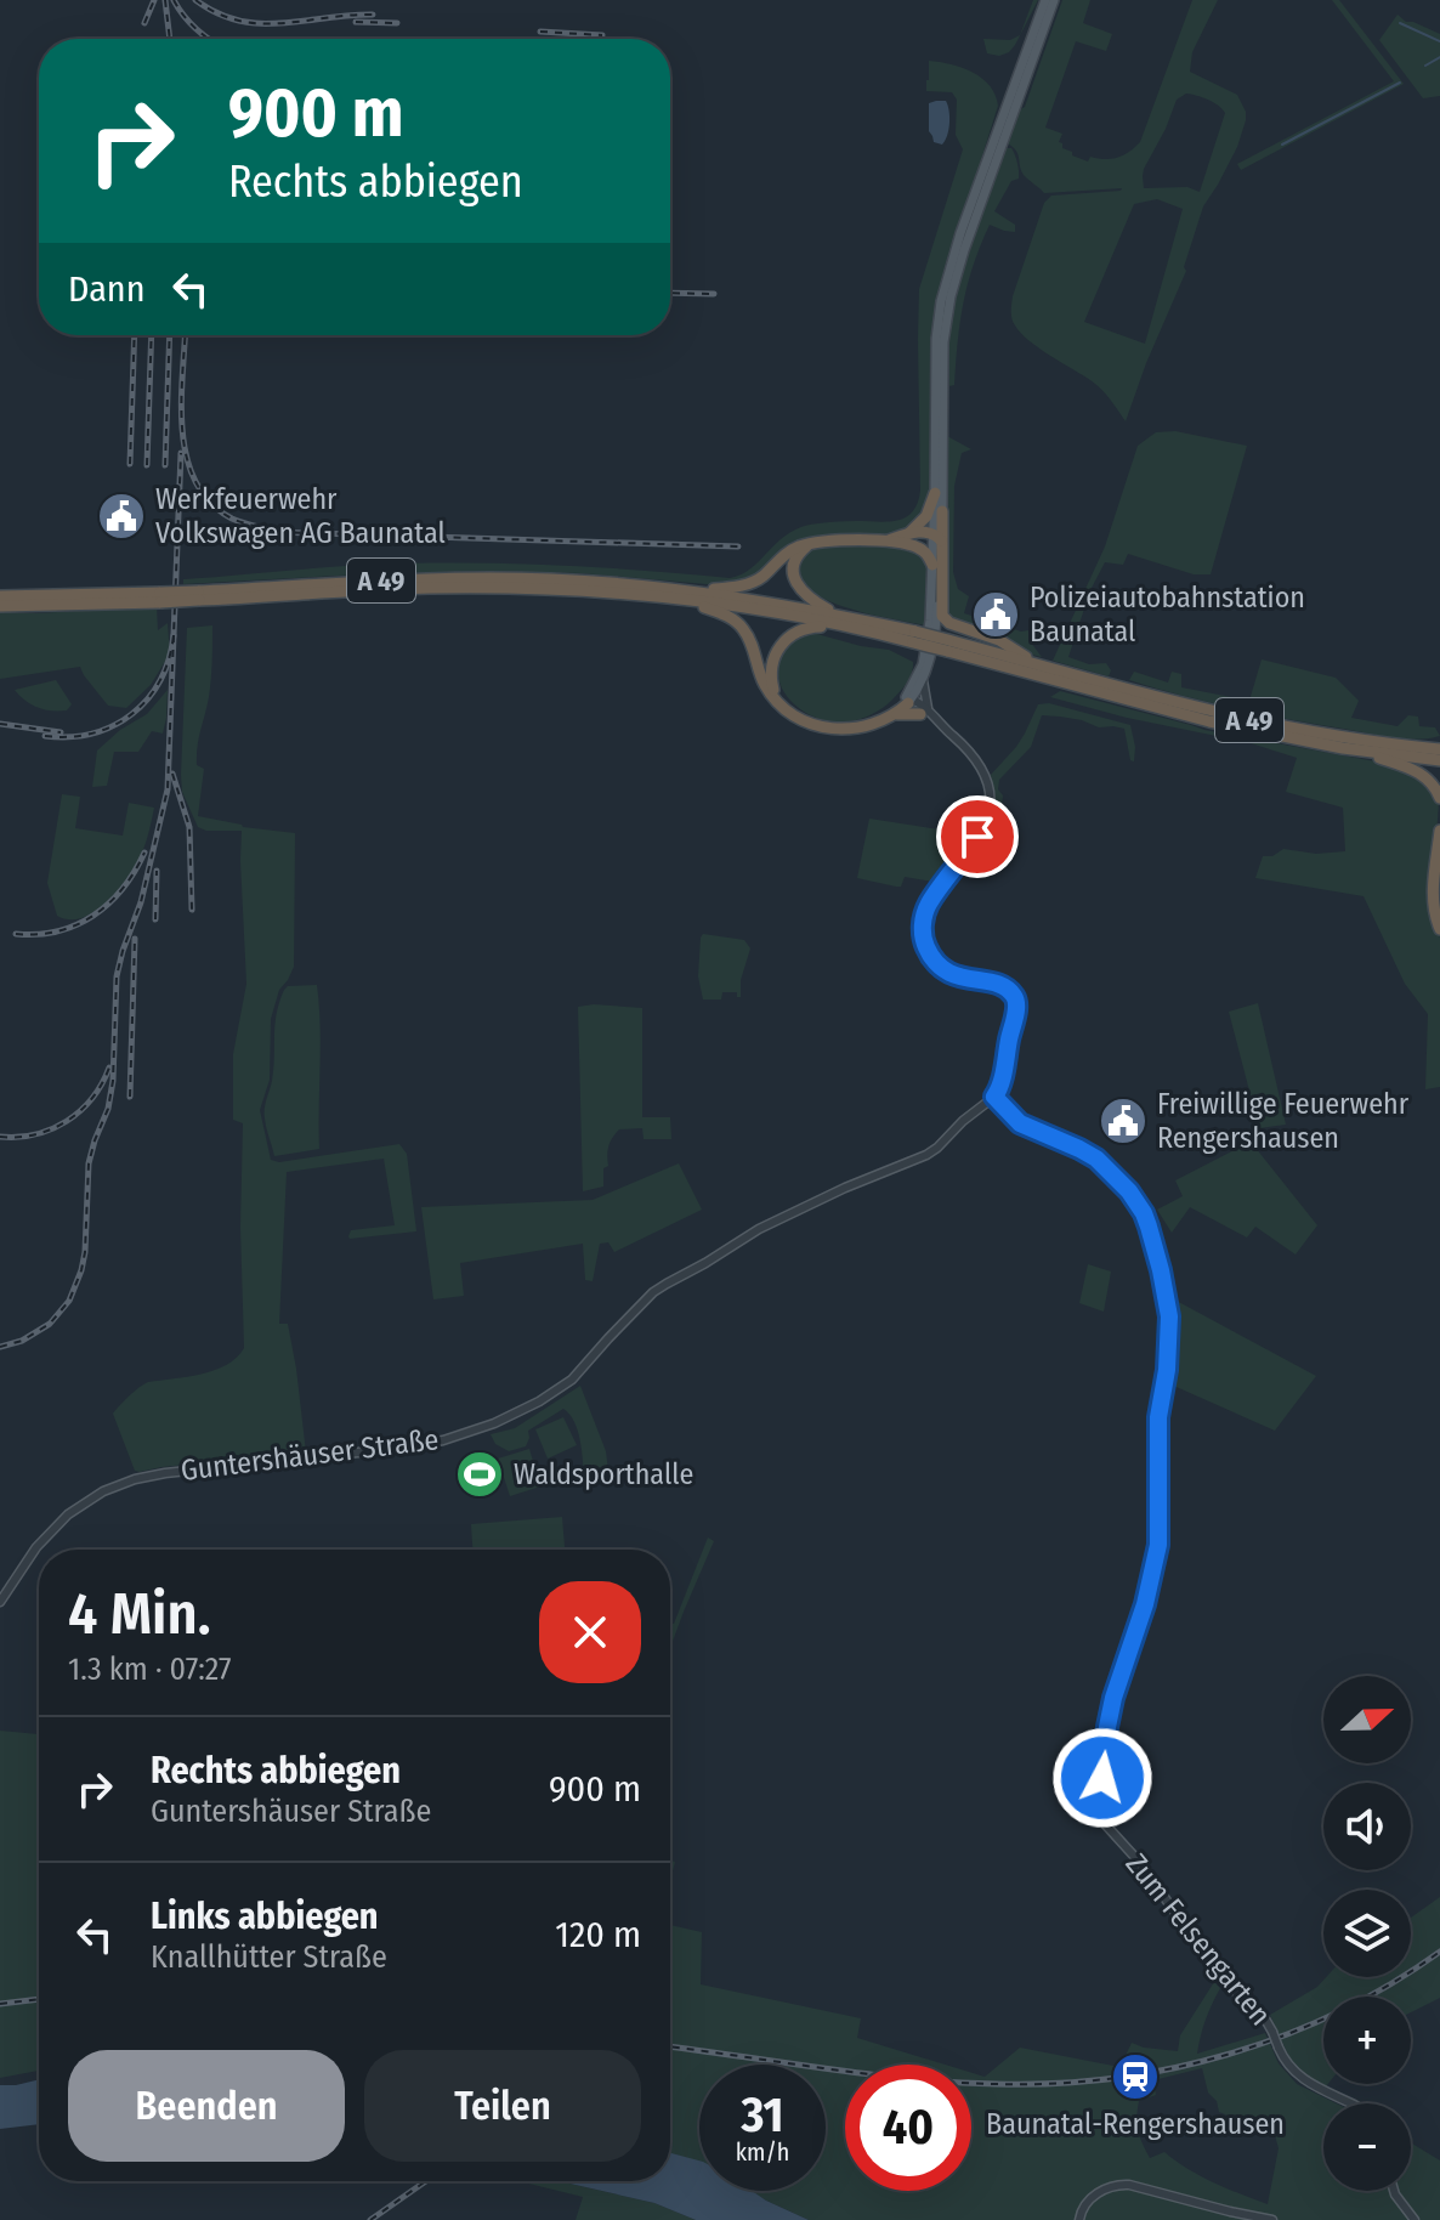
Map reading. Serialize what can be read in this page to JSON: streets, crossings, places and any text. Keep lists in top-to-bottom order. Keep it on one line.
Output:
{"streets":{"highway":["A 49"],"street":["Guntershäuser Straße","Zum Felsengarten"]},"crossings":[["Guntershäuser Straße","Zum Felsengarten"]],"places":{"public building":["Werkfeuerwehr Volkswagen AG Baunatal","Polizeiautobahnstation Baunatal","Freiwillige Feuerwehr Rengershausen"],"sports":["Waldsporthalle"],"station":["Baunatal-Rengershausen"]},"north":"right","page":{"turn":["900 m","Rechts abbiegen"],"then":"Dann","heading":["4 Min.","1.3 km · 07:27"],"map_buttons":["+","−"],"list":[{"name":"Rechts abbiegen","note":"Guntershäuser Straße","value":"900 m"},{"name":"Links abbiegen","note":"Knallhütter Straße","value":"120 m"}],"buttons":["Beenden","Teilen"],"speed":"31 km/h","limit":"40"}}
